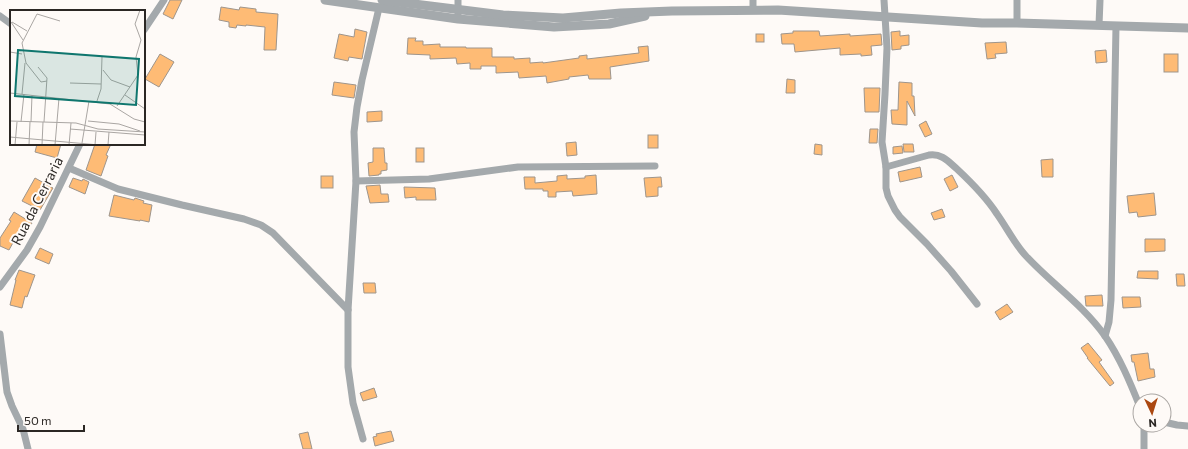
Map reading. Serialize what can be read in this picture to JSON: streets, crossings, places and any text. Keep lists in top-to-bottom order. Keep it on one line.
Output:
{"streets":{"street":["Rua da Cerraria"]},"scale_bar":"50 m","north":"bottom"}
